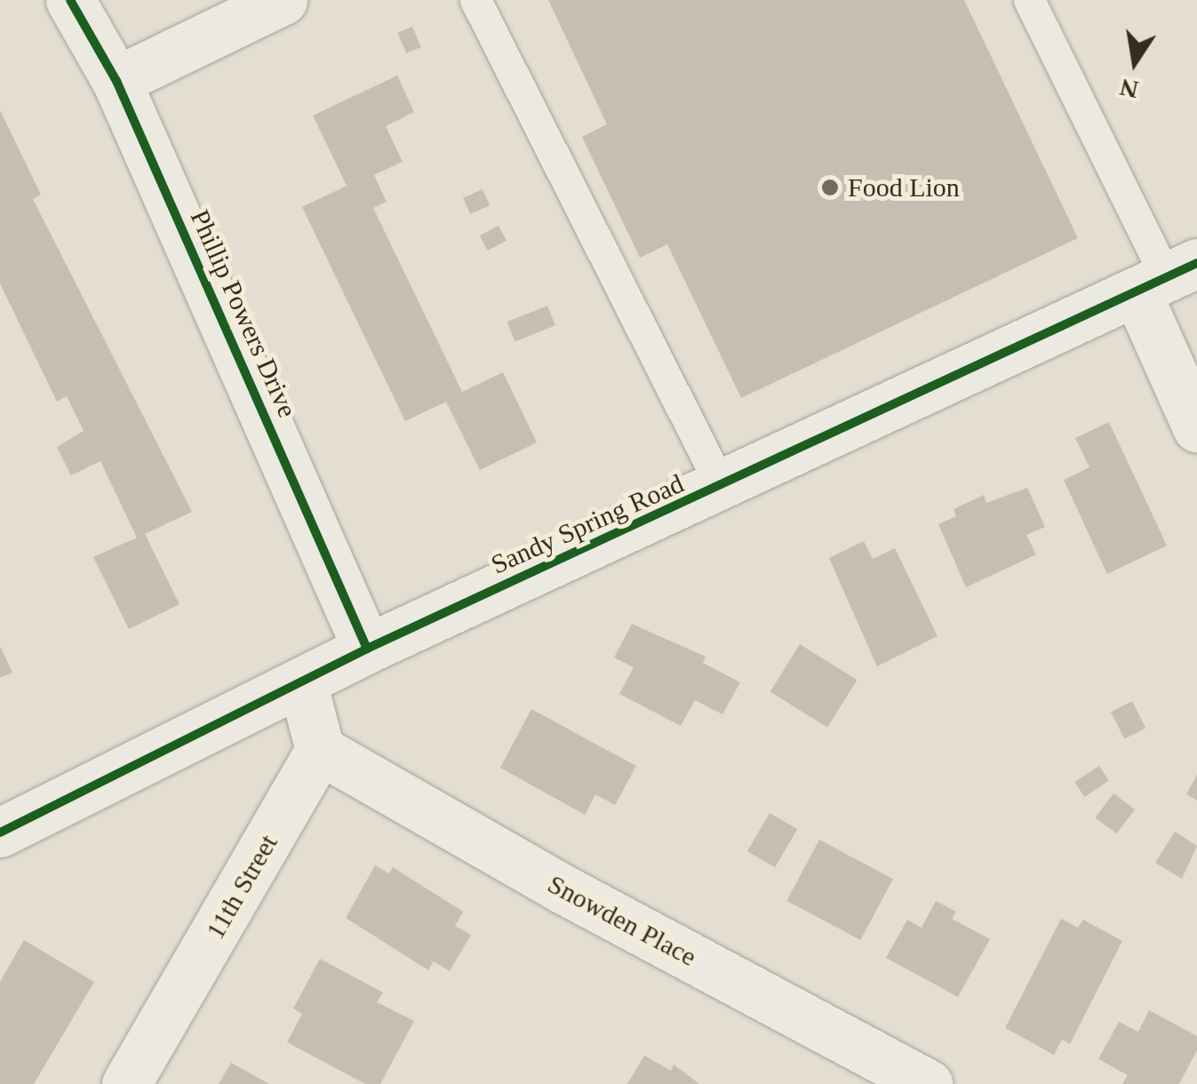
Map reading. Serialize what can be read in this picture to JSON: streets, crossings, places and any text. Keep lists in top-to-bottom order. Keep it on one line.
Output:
{"streets":{"street":["Phillip Powers Drive","Sandy Spring Road","11th Street","Snowden Place"]},"crossings":[["Phillip Powers Drive","Sandy Spring Road"],["11th Street","Snowden Place"]],"places":["Food Lion"],"north":"bottom"}
